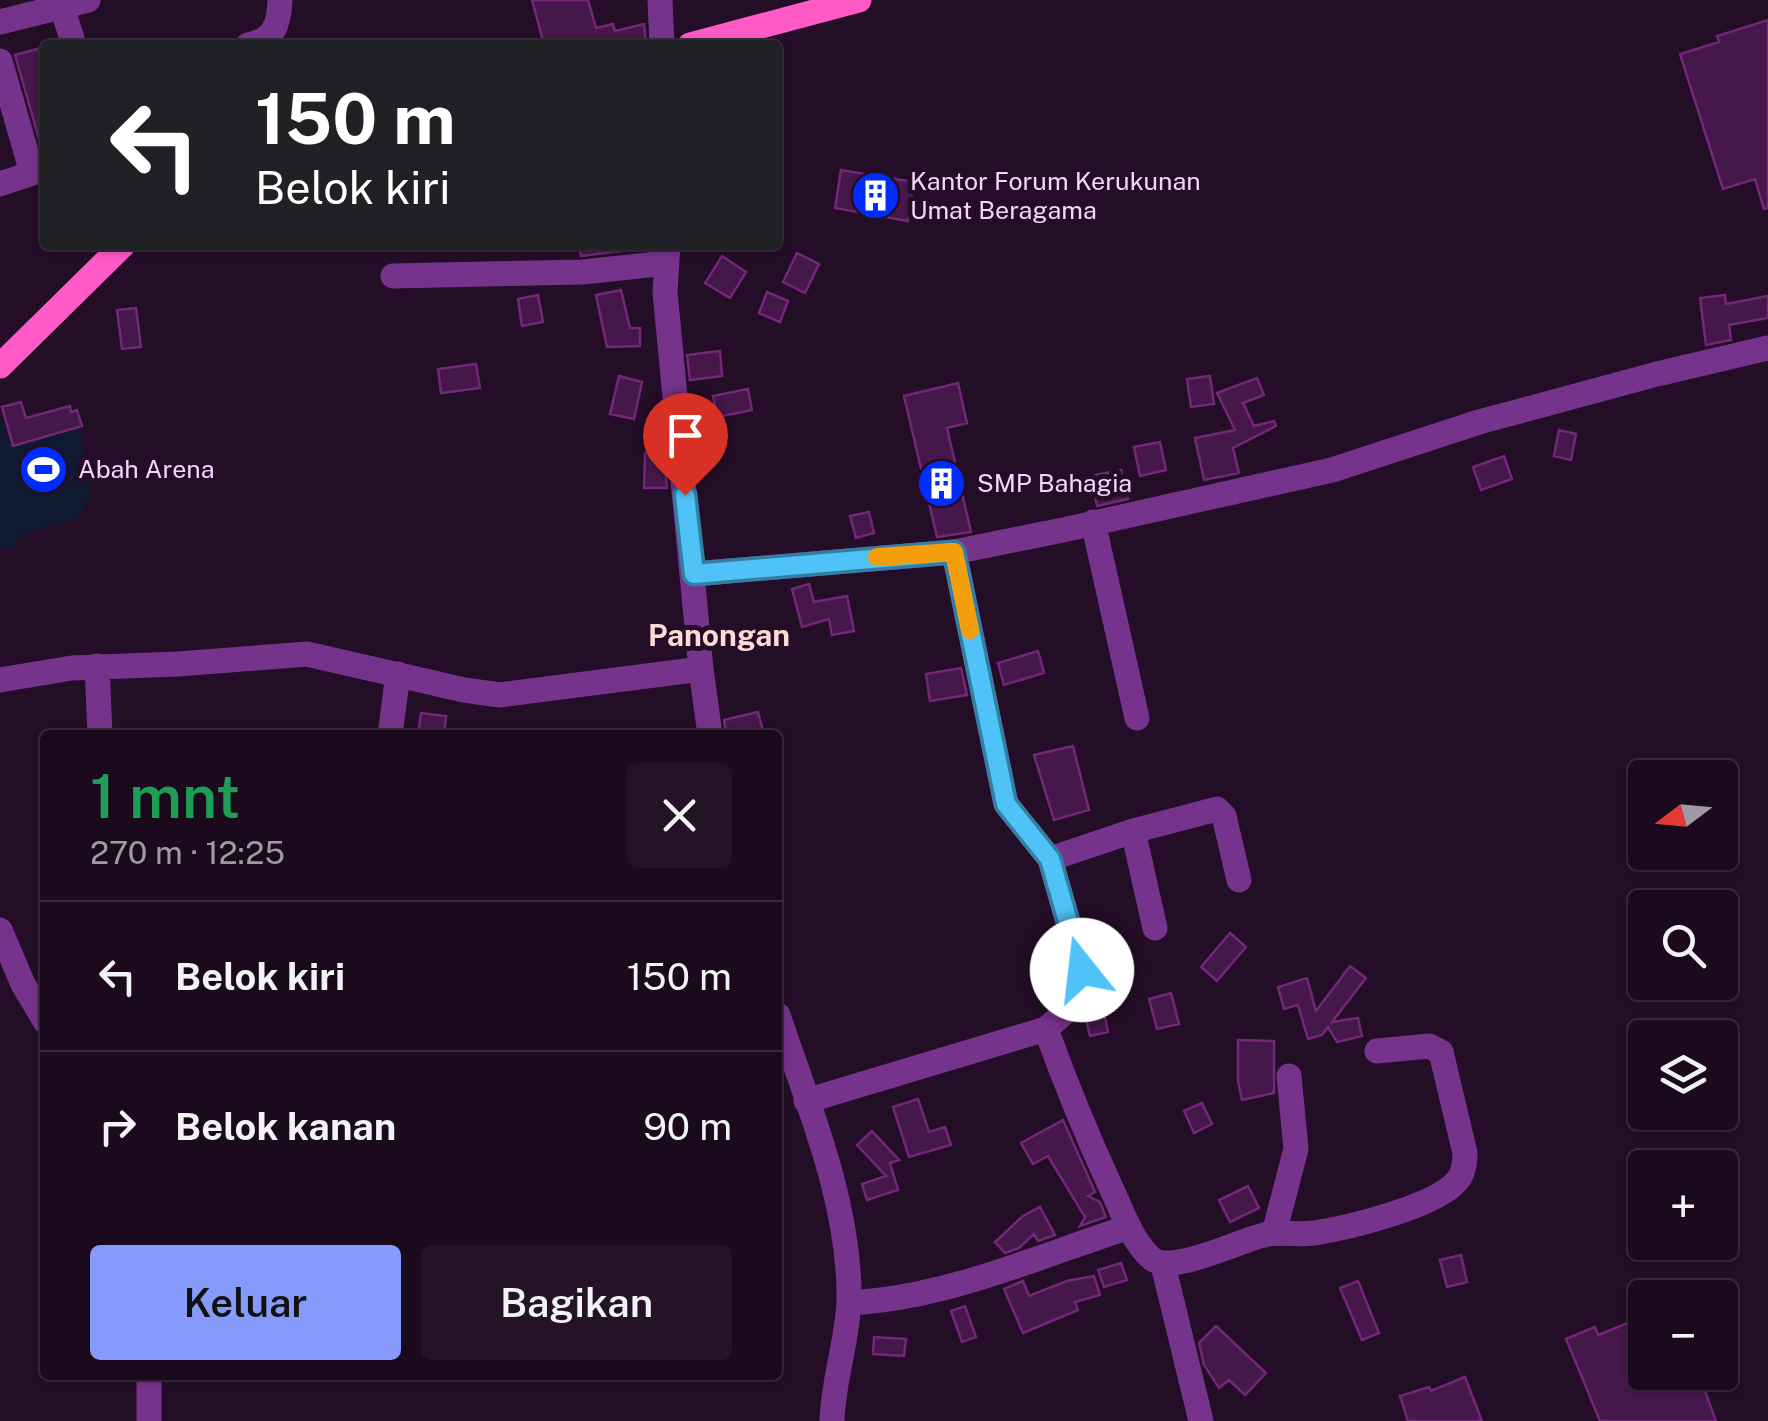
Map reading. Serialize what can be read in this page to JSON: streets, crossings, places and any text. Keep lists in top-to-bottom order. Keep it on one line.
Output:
{"districts":["Panongan"],"places":{"building":["Kantor Forum Kerukunan Umat Beragama","SMP Bahagia"],"sports":["Abah Arena"]},"north":"left","page":{"turn":["150 m","Belok kiri"],"heading":["1 mnt","270 m · 12:25"],"map_buttons":["+","−"],"list":[{"name":"Belok kiri","value":"150 m"},{"name":"Belok kanan","value":"90 m"}],"buttons":["Keluar","Bagikan"]}}
